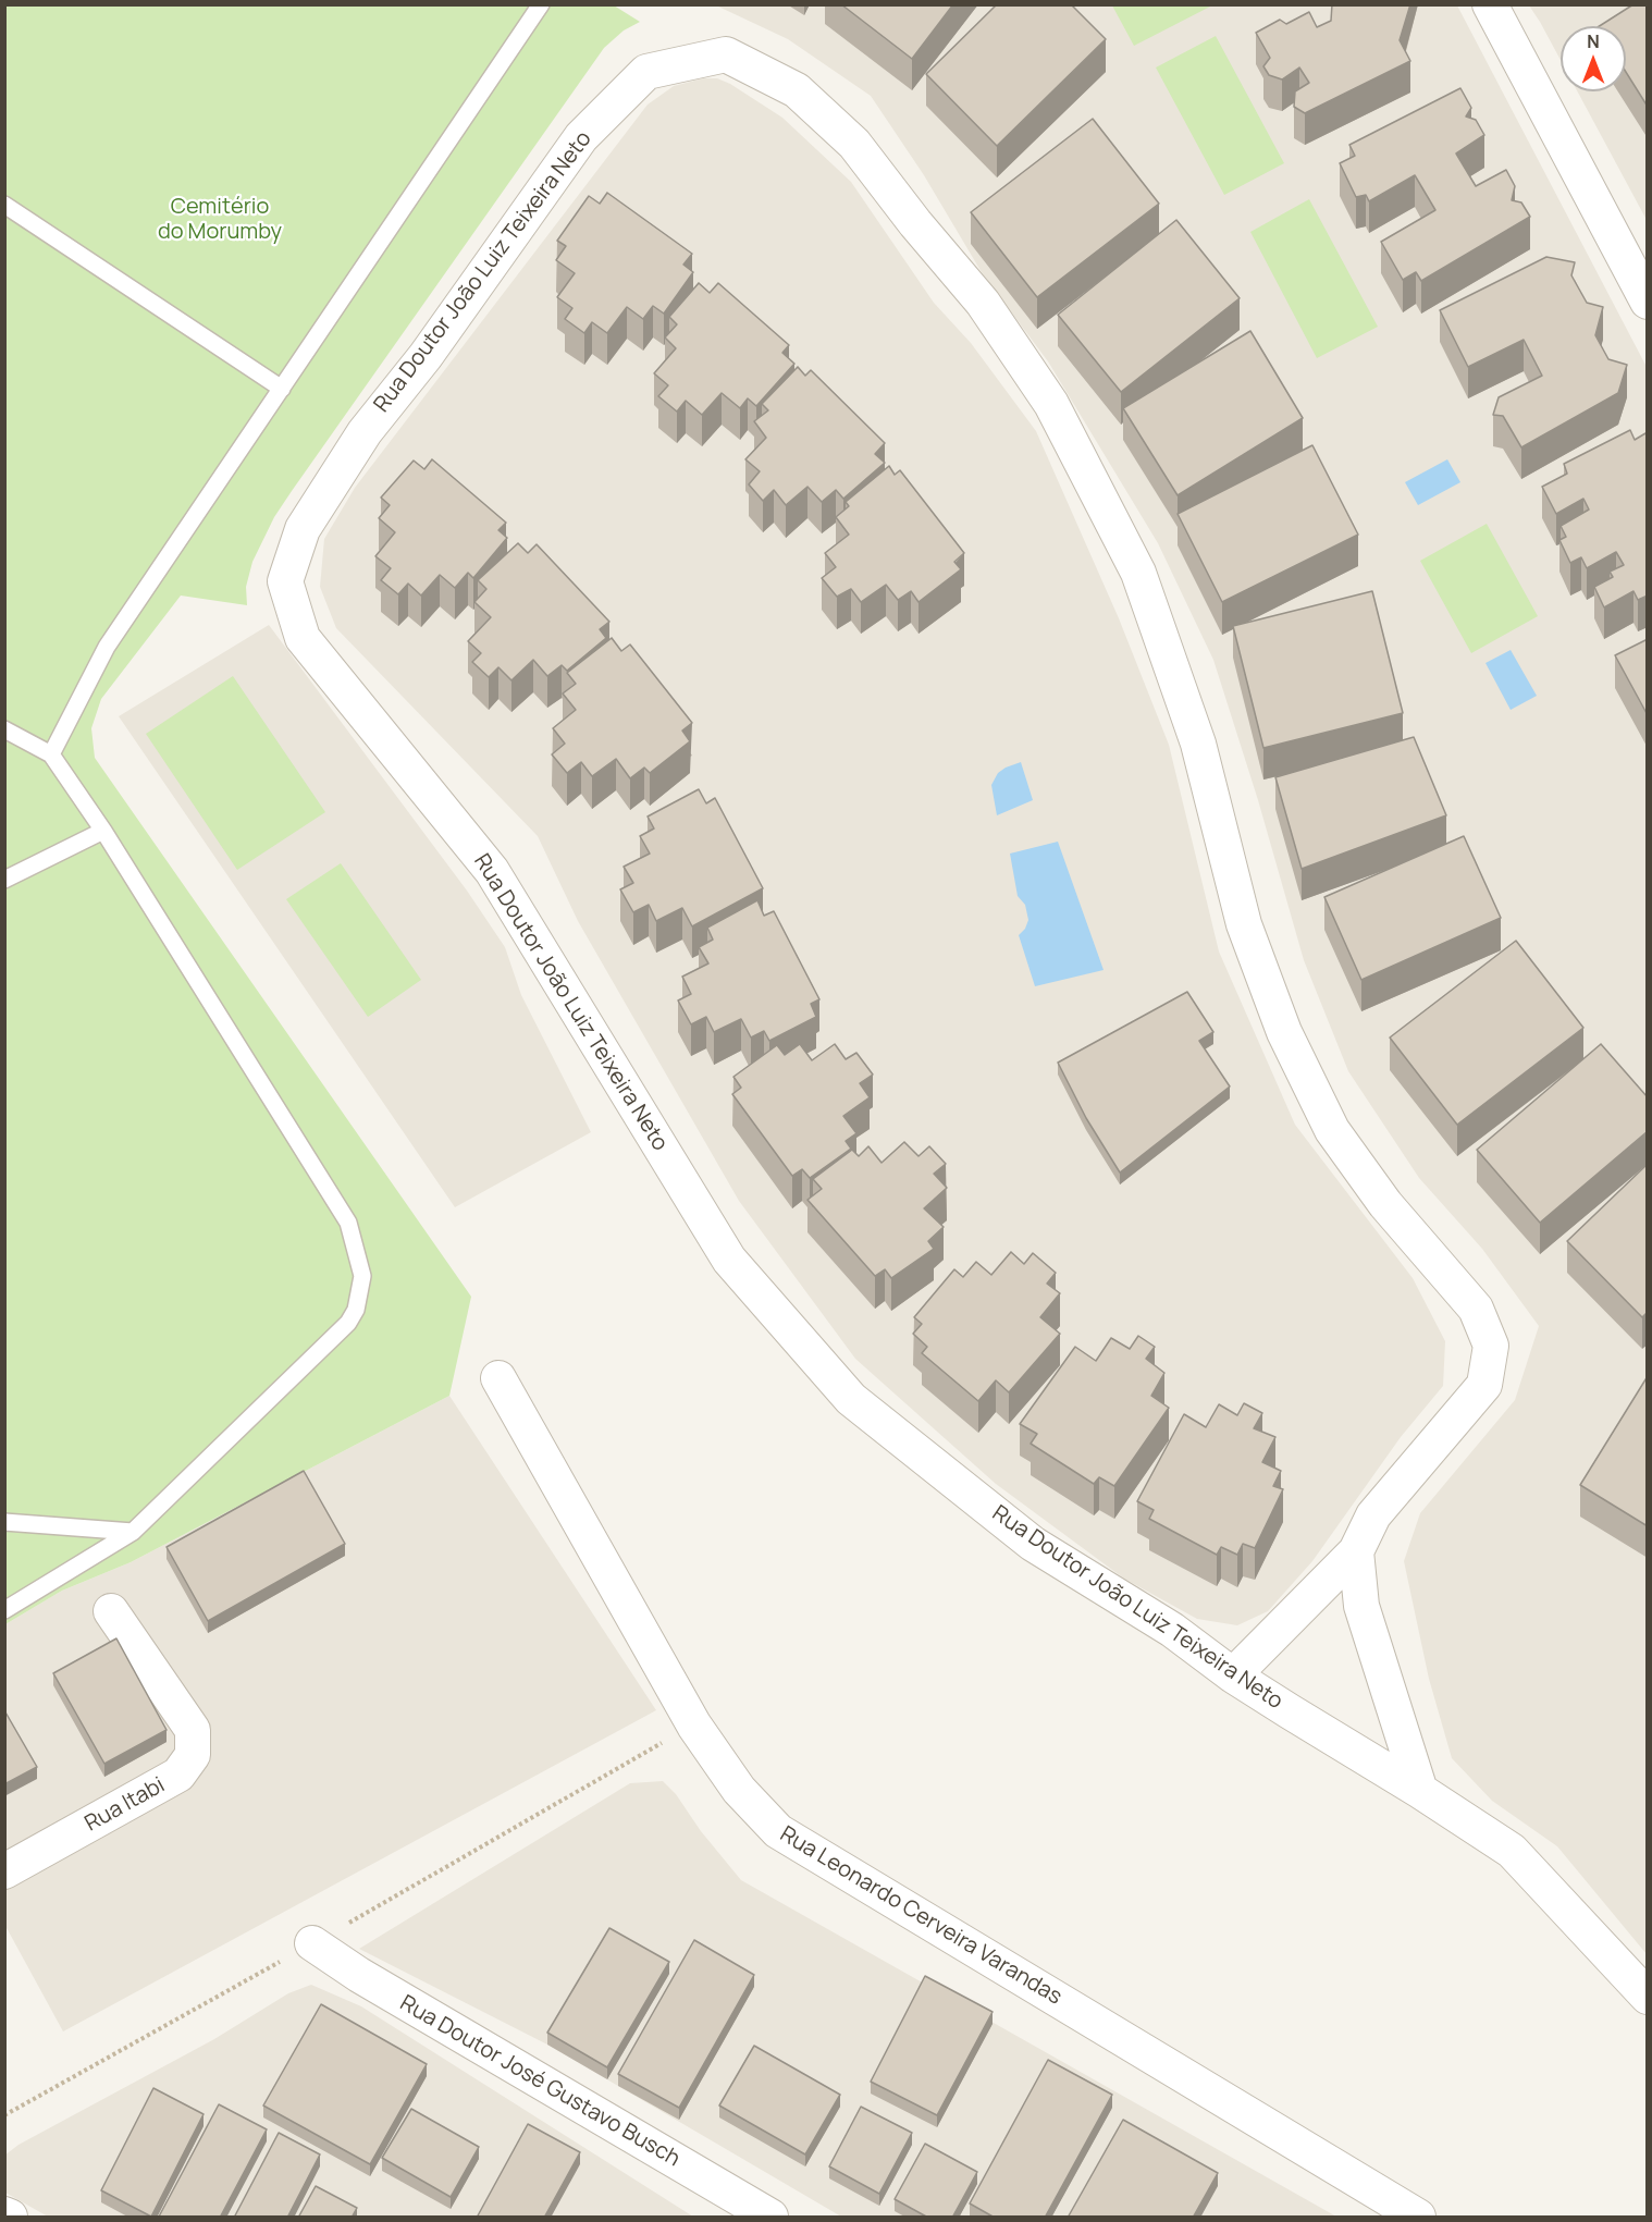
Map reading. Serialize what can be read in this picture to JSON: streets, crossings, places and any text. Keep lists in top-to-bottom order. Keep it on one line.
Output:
{"streets":{"street":["Rua Doutor João Luiz Teixeira Neto","Rua Itabi","Rua Leonardo Cerveira Varandas","Rua Doutor José Gustavo Busch"]},"parks":["Cemitério do Morumby"],"north":"top"}
